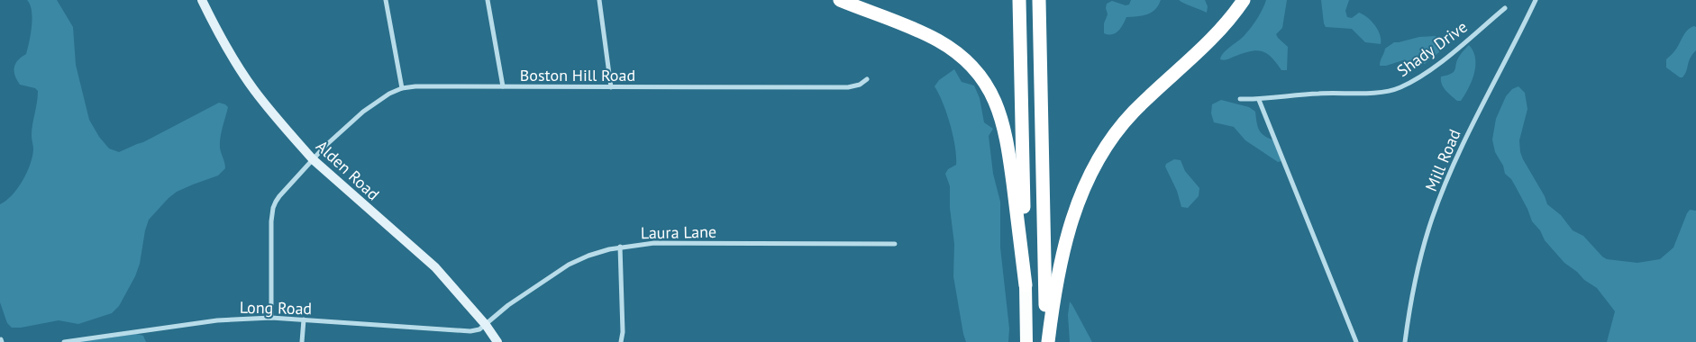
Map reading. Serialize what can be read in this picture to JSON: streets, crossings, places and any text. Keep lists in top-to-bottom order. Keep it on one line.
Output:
{"streets":{"main road":["Alden Road"],"street":["Shady Drive","Boston Hill Road","Mill Road","Laura Lane","Long Road"]},"crossings":[["Boston Hill Road","Alden Road"],["Boston Hill Road","Long Road"],["Alden Road","Laura Lane"],["Alden Road","Long Road"],["Laura Lane","Long Road"]]}
